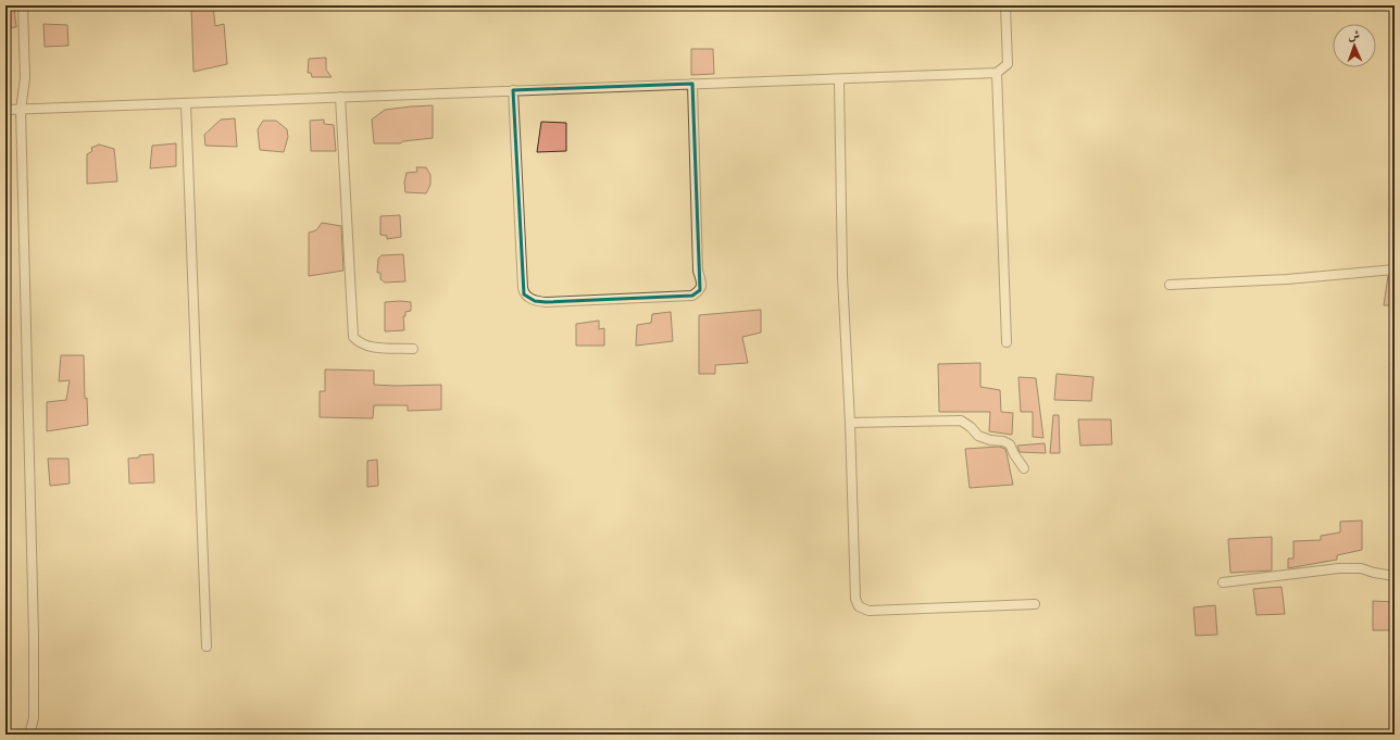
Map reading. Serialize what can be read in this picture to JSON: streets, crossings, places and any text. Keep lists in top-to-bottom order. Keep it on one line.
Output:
{"north":"top"}
